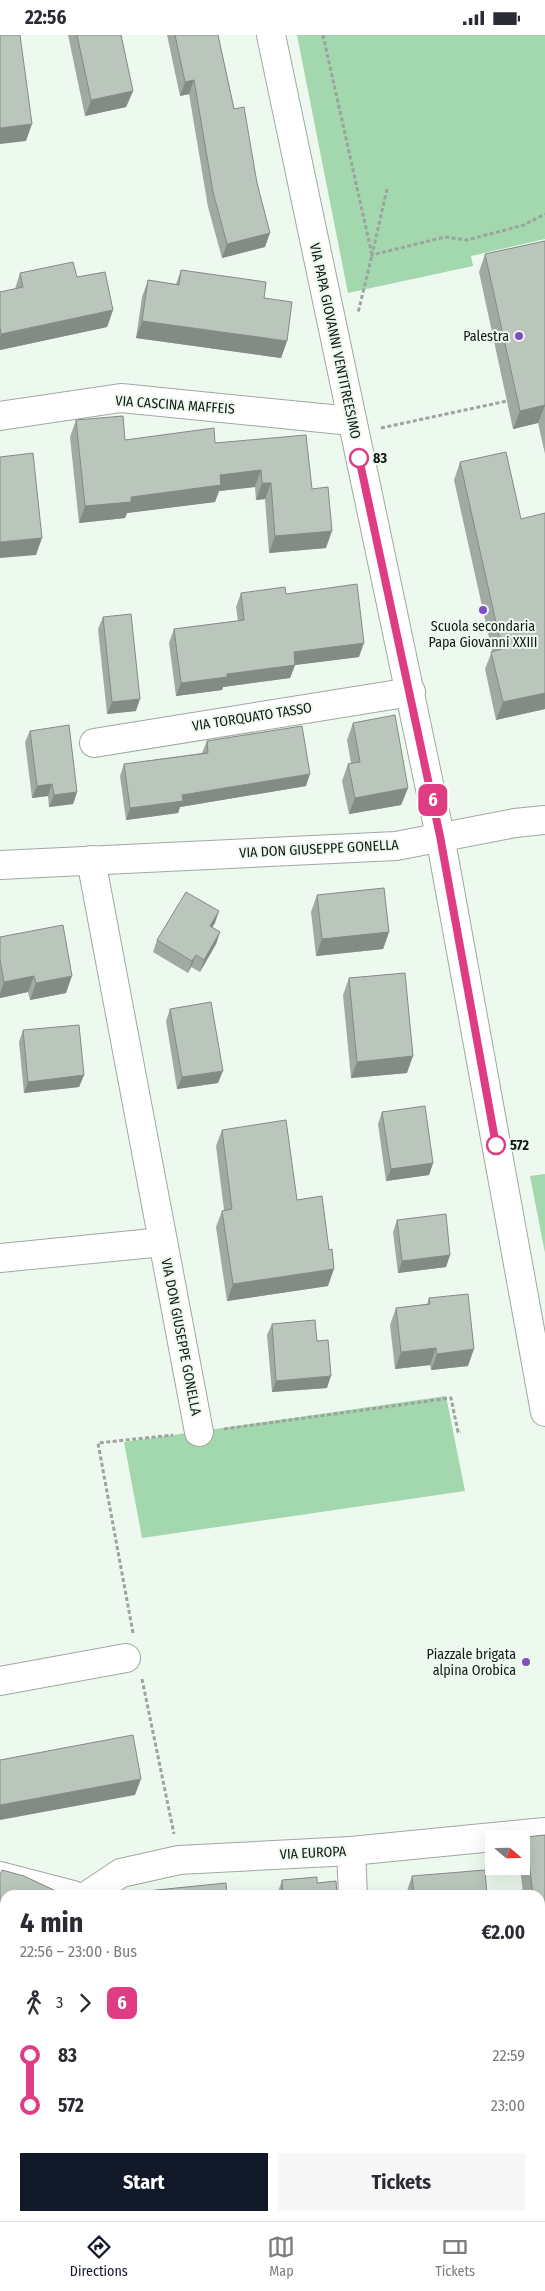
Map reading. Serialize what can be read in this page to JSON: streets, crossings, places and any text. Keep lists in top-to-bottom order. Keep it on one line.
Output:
{"streets":{"street":["VIA PAPA GIOVANNI VENTITREESIMO","VIA CASCINA MAFFEIS","VIA TORQUATO TASSO","VIA DON GIUSEPPE GONELLA","VIA EUROPA"]},"crossings":[["VIA PAPA GIOVANNI VENTITREESIMO","VIA CASCINA MAFFEIS"],["VIA PAPA GIOVANNI VENTITREESIMO","VIA TORQUATO TASSO"],["VIA PAPA GIOVANNI VENTITREESIMO","VIA DON GIUSEPPE GONELLA"]],"places":["Palestra","83","Scuola secondaria Papa Giovanni XXIII","572","Piazzale brigata alpina Orobica"],"lines":["bus line 6"],"north":"right","page":{"status":"22:56","on_map":"6","heading":["4 min","22:56 – 23:00 · Bus","€2.00"],"legs":["3","6"],"list":[{"name":"83","value":"22:59"},{"name":"572","value":"23:00"}],"buttons":["Start","Tickets"],"tabs":["Directions","Map","Tickets"]}}
